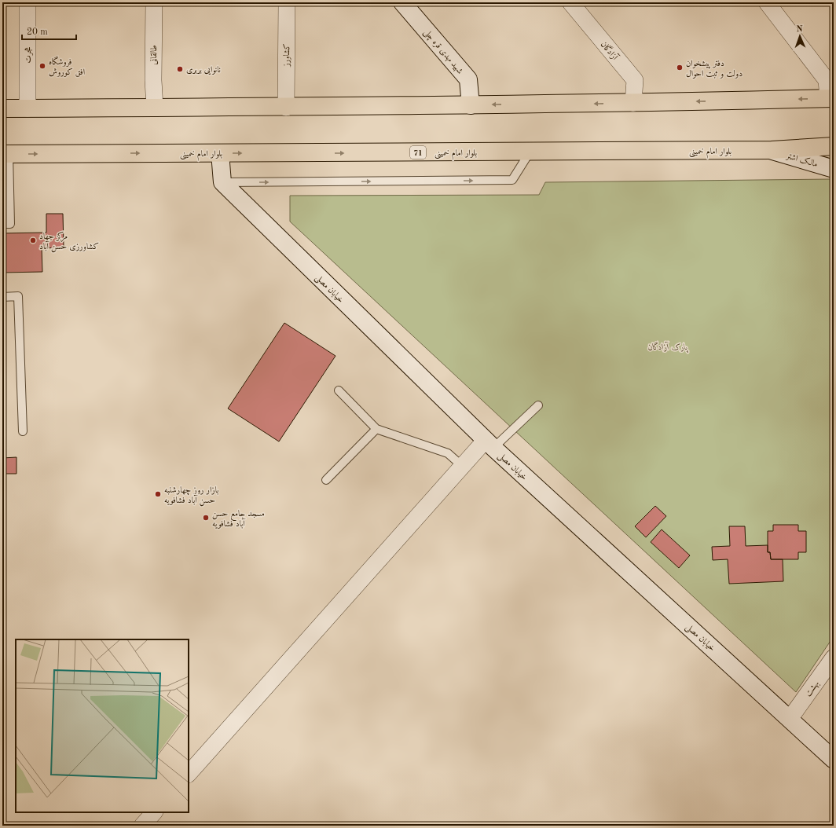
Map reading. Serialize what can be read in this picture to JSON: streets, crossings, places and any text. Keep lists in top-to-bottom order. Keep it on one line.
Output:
{"streets":{"highway":["بلوار امام خمینی","71"],"main road":["شهید مهدی قره چلی","مالک اشتر","خیابان مصلی"],"street":["آزادگان","هجرت","طالقانی","کشاورز","بهشت"]},"crossings":[["بلوار امام خمینی","مالک اشتر"],["خیابان مصلی","بهشت"]],"parks":["پارک آزادگان"],"places":["فروشگاه افق کوروش","دفتر پیشخوان دولت و ثبت احوال","نانوایی بربری","مرکز جهاد کشاورزی حسن آباد","بازار روز چهارشنبه حسن آباد فشافویه","مسجد جامع حسن آباد فشافویه"],"scale_bar":"20 m","north":"top"}
